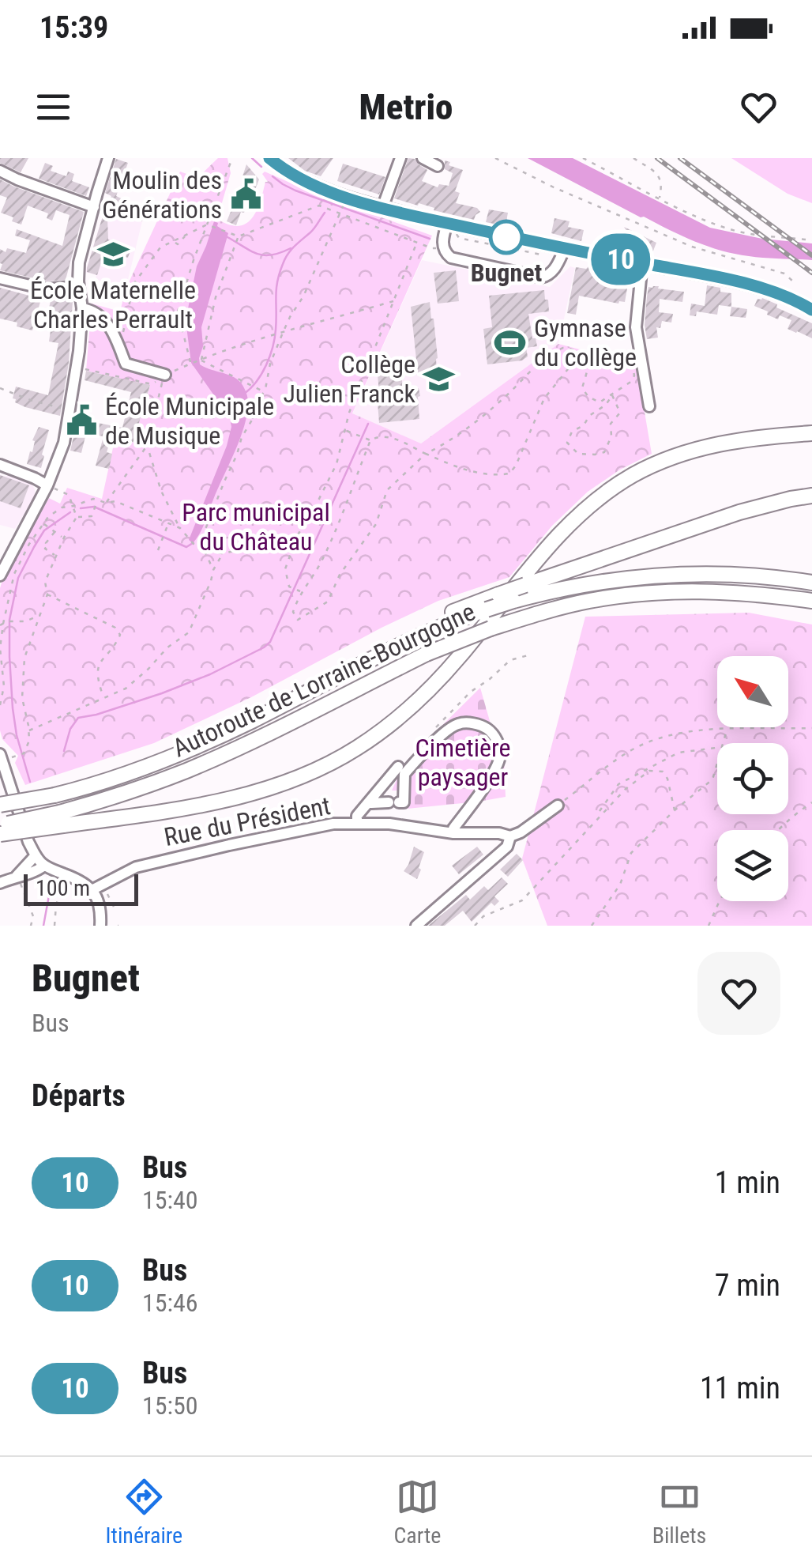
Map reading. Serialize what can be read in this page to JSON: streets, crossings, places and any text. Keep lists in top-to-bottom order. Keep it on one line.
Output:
{"streets":{"highway":["Autoroute de Lorraine-Bourgogne"],"street":["Rue du Président"]},"parks":["Parc municipal du Château","Cimetière paysager"],"places":{"public building":["Moulin des Générations","École Municipale de Musique"],"other":["Bugnet"],"school or university":["École Maternelle Charles Perrault","Collège Julien Franck"],"sports":["Gymnase du collège"]},"lines":["bus line 10"],"scale_bar":"100 m","north":"top left","page":{"status":"15:39","header":"Metrio","on_map":"10","scale":"100 m","heading":[["Bugnet","Bus"],"Départs"],"list":[{"mark":"10","name":"Bus","note":"15:40","value":"1 min"},{"mark":"10","name":"Bus","note":"15:46","value":"7 min"},{"mark":"10","name":"Bus","note":"15:50","value":"11 min"}],"tabs":["Itinéraire","Carte","Billets"]}}
